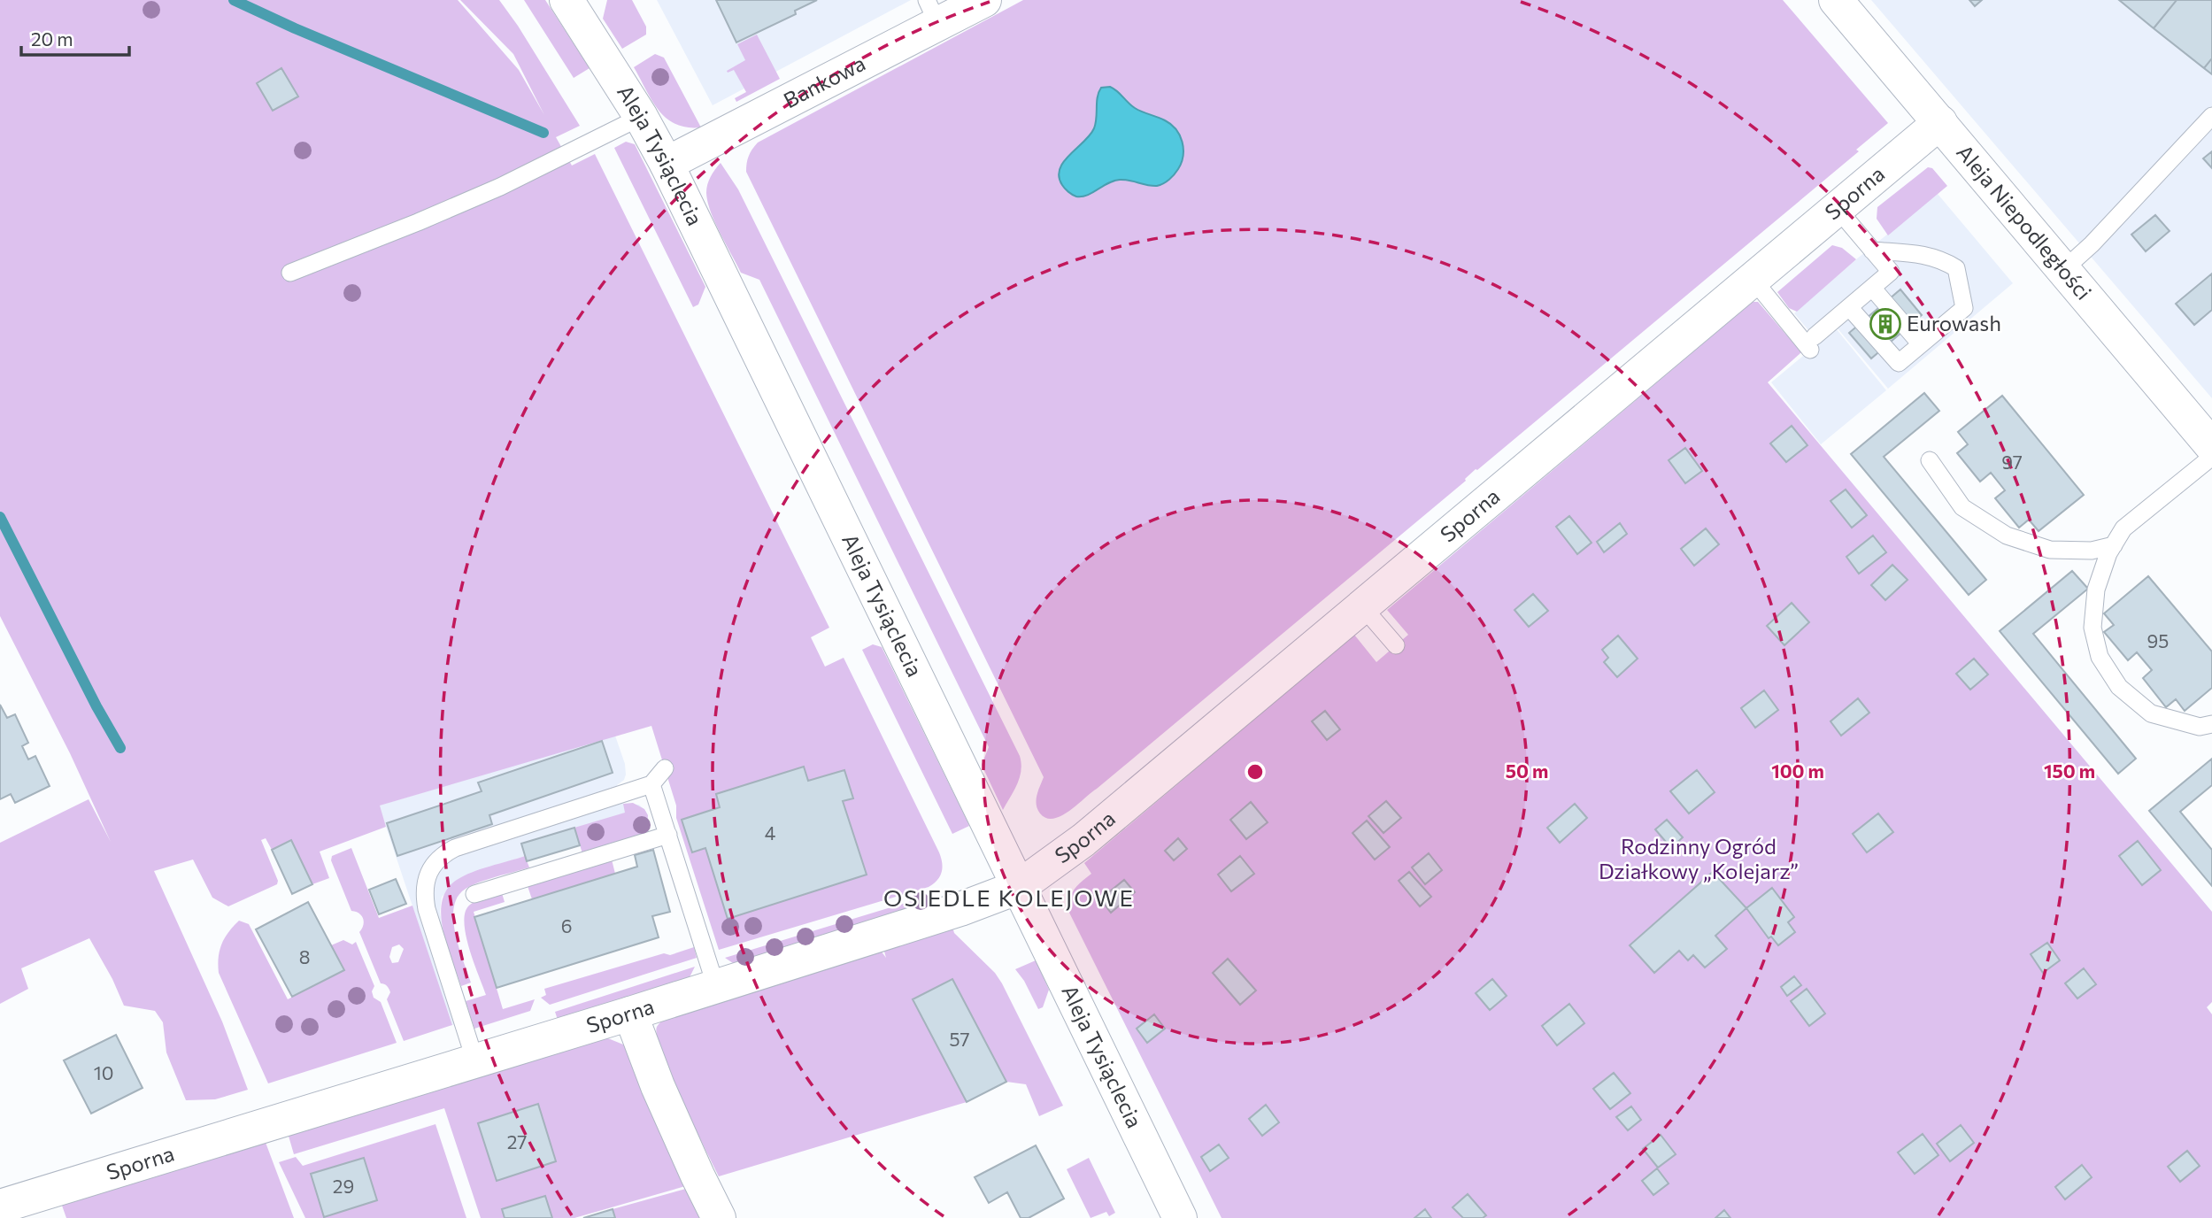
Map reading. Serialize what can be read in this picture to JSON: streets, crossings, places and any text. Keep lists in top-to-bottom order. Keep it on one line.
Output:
{"streets":{"street":["Bankowa","Aleja Tysiąclecia","Sporna","Aleja Niepodległości"]},"crossings":[["Bankowa","Aleja Tysiąclecia"],["Aleja Tysiąclecia","Sporna"],["Sporna","Aleja Niepodległości"]],"districts":["OSIEDLE KOLEJOWE"],"parks":["Rodzinny Ogród Działkowy „Kolejarz”"],"places":{"building":["Eurowash"]},"house_numbers":["97","95","4","6","8","57","10","27","29"],"scale_bar":"20 m","rings":["50 m","100 m","150 m"]}
